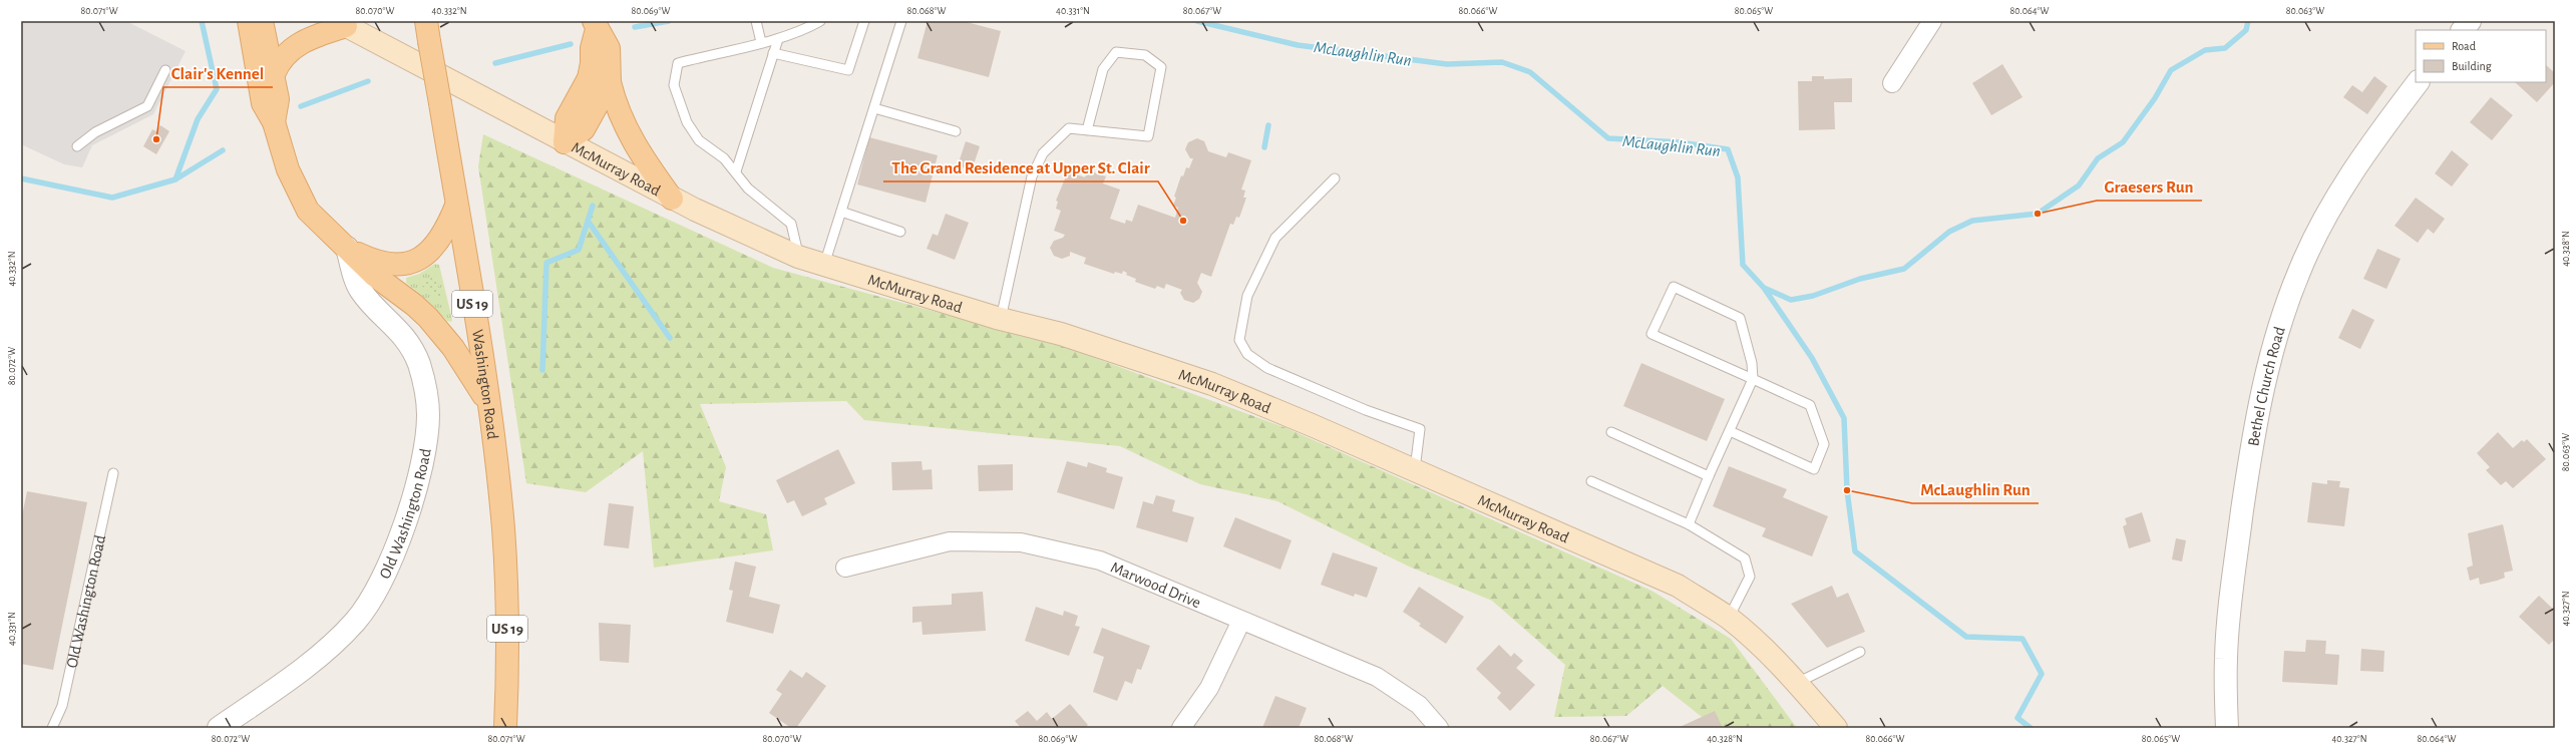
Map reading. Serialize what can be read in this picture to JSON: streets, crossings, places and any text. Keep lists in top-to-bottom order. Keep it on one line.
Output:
{"streets":{"main road":["McMurray Road","US 19","Washington Road"],"street":["Bethel Church Road","Old Washington Road","Marwood Drive"]},"water":["McLaughlin Run"],"places":["Clair's Kennel","Graesers Run","The Grand Residence at Upper St. Clair","McLaughlin Run"],"legend":["Road","Building"],"coordinates":["80.071°W","80.070°W","40.332°N","80.069°W","80.068°W","40.331°N","80.067°W","80.066°W","80.065°W","80.064°W","80.063°W","40.328°N","80.072°W","40.327°N"]}
